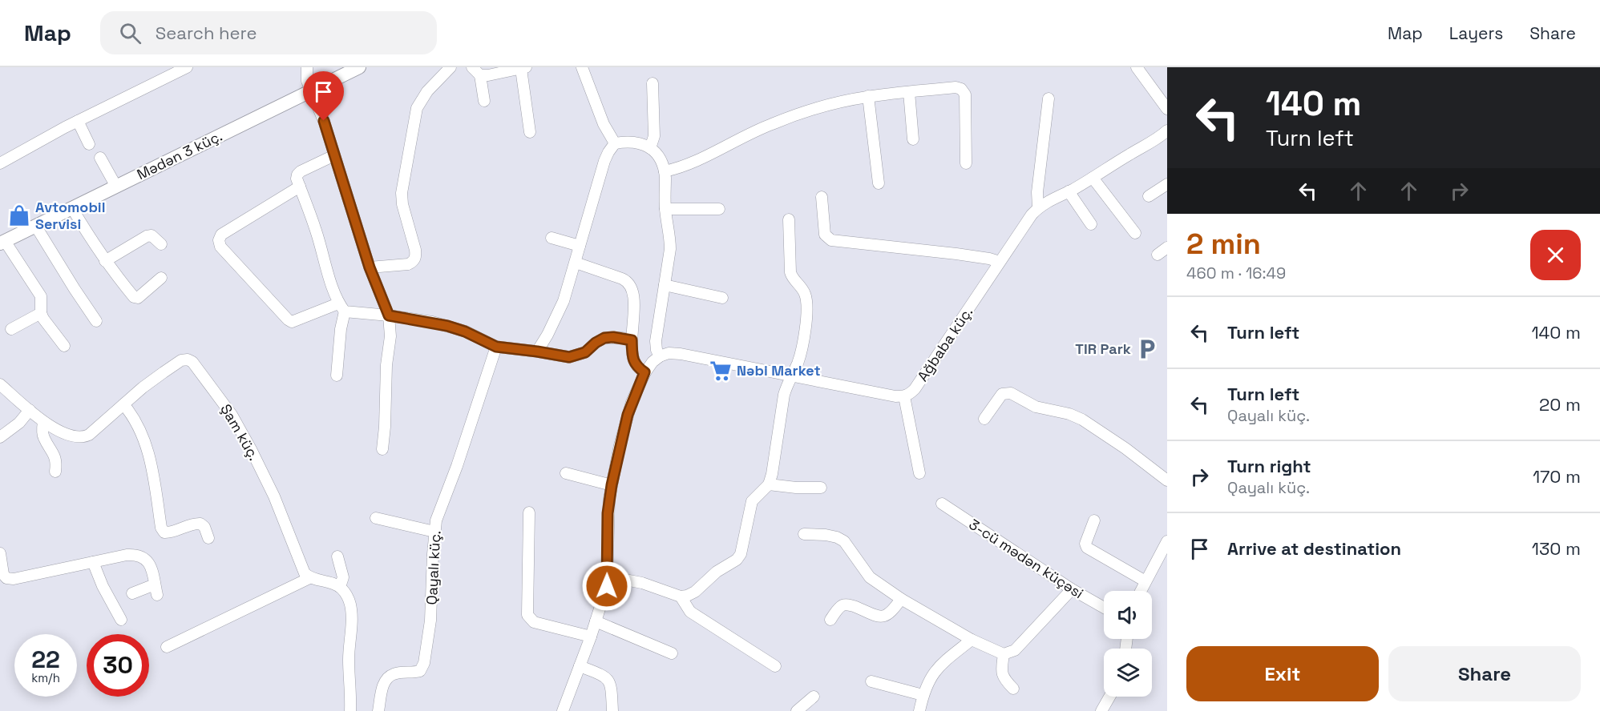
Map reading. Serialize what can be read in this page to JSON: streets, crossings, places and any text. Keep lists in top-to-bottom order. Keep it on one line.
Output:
{"streets":{"main road":["Mədən 3 küç."],"street":["Ağbaba küç.","Şam küç.","3-cü mədən küçəsi","Qayalı küç."]},"places":{"shop":["Avtomobil Servisi"],"parking":["TIR Park"],"supermarket":["Nəbi Market"]},"page":{"header":"Map","search":"Search here","nav":["Map","Layers","Share"],"turn":["140 m","Turn left"],"heading":["2 min","460 m · 16:49"],"list":[{"name":"Turn left","value":"140 m"},{"name":"Turn left","note":"Qayalı küç.","value":"20 m"},{"name":"Turn right","note":"Qayalı küç.","value":"170 m"},{"name":"Arrive at destination","value":"130 m"}],"speed":"22 km/h","limit":"30","buttons":["Exit","Share"]}}
